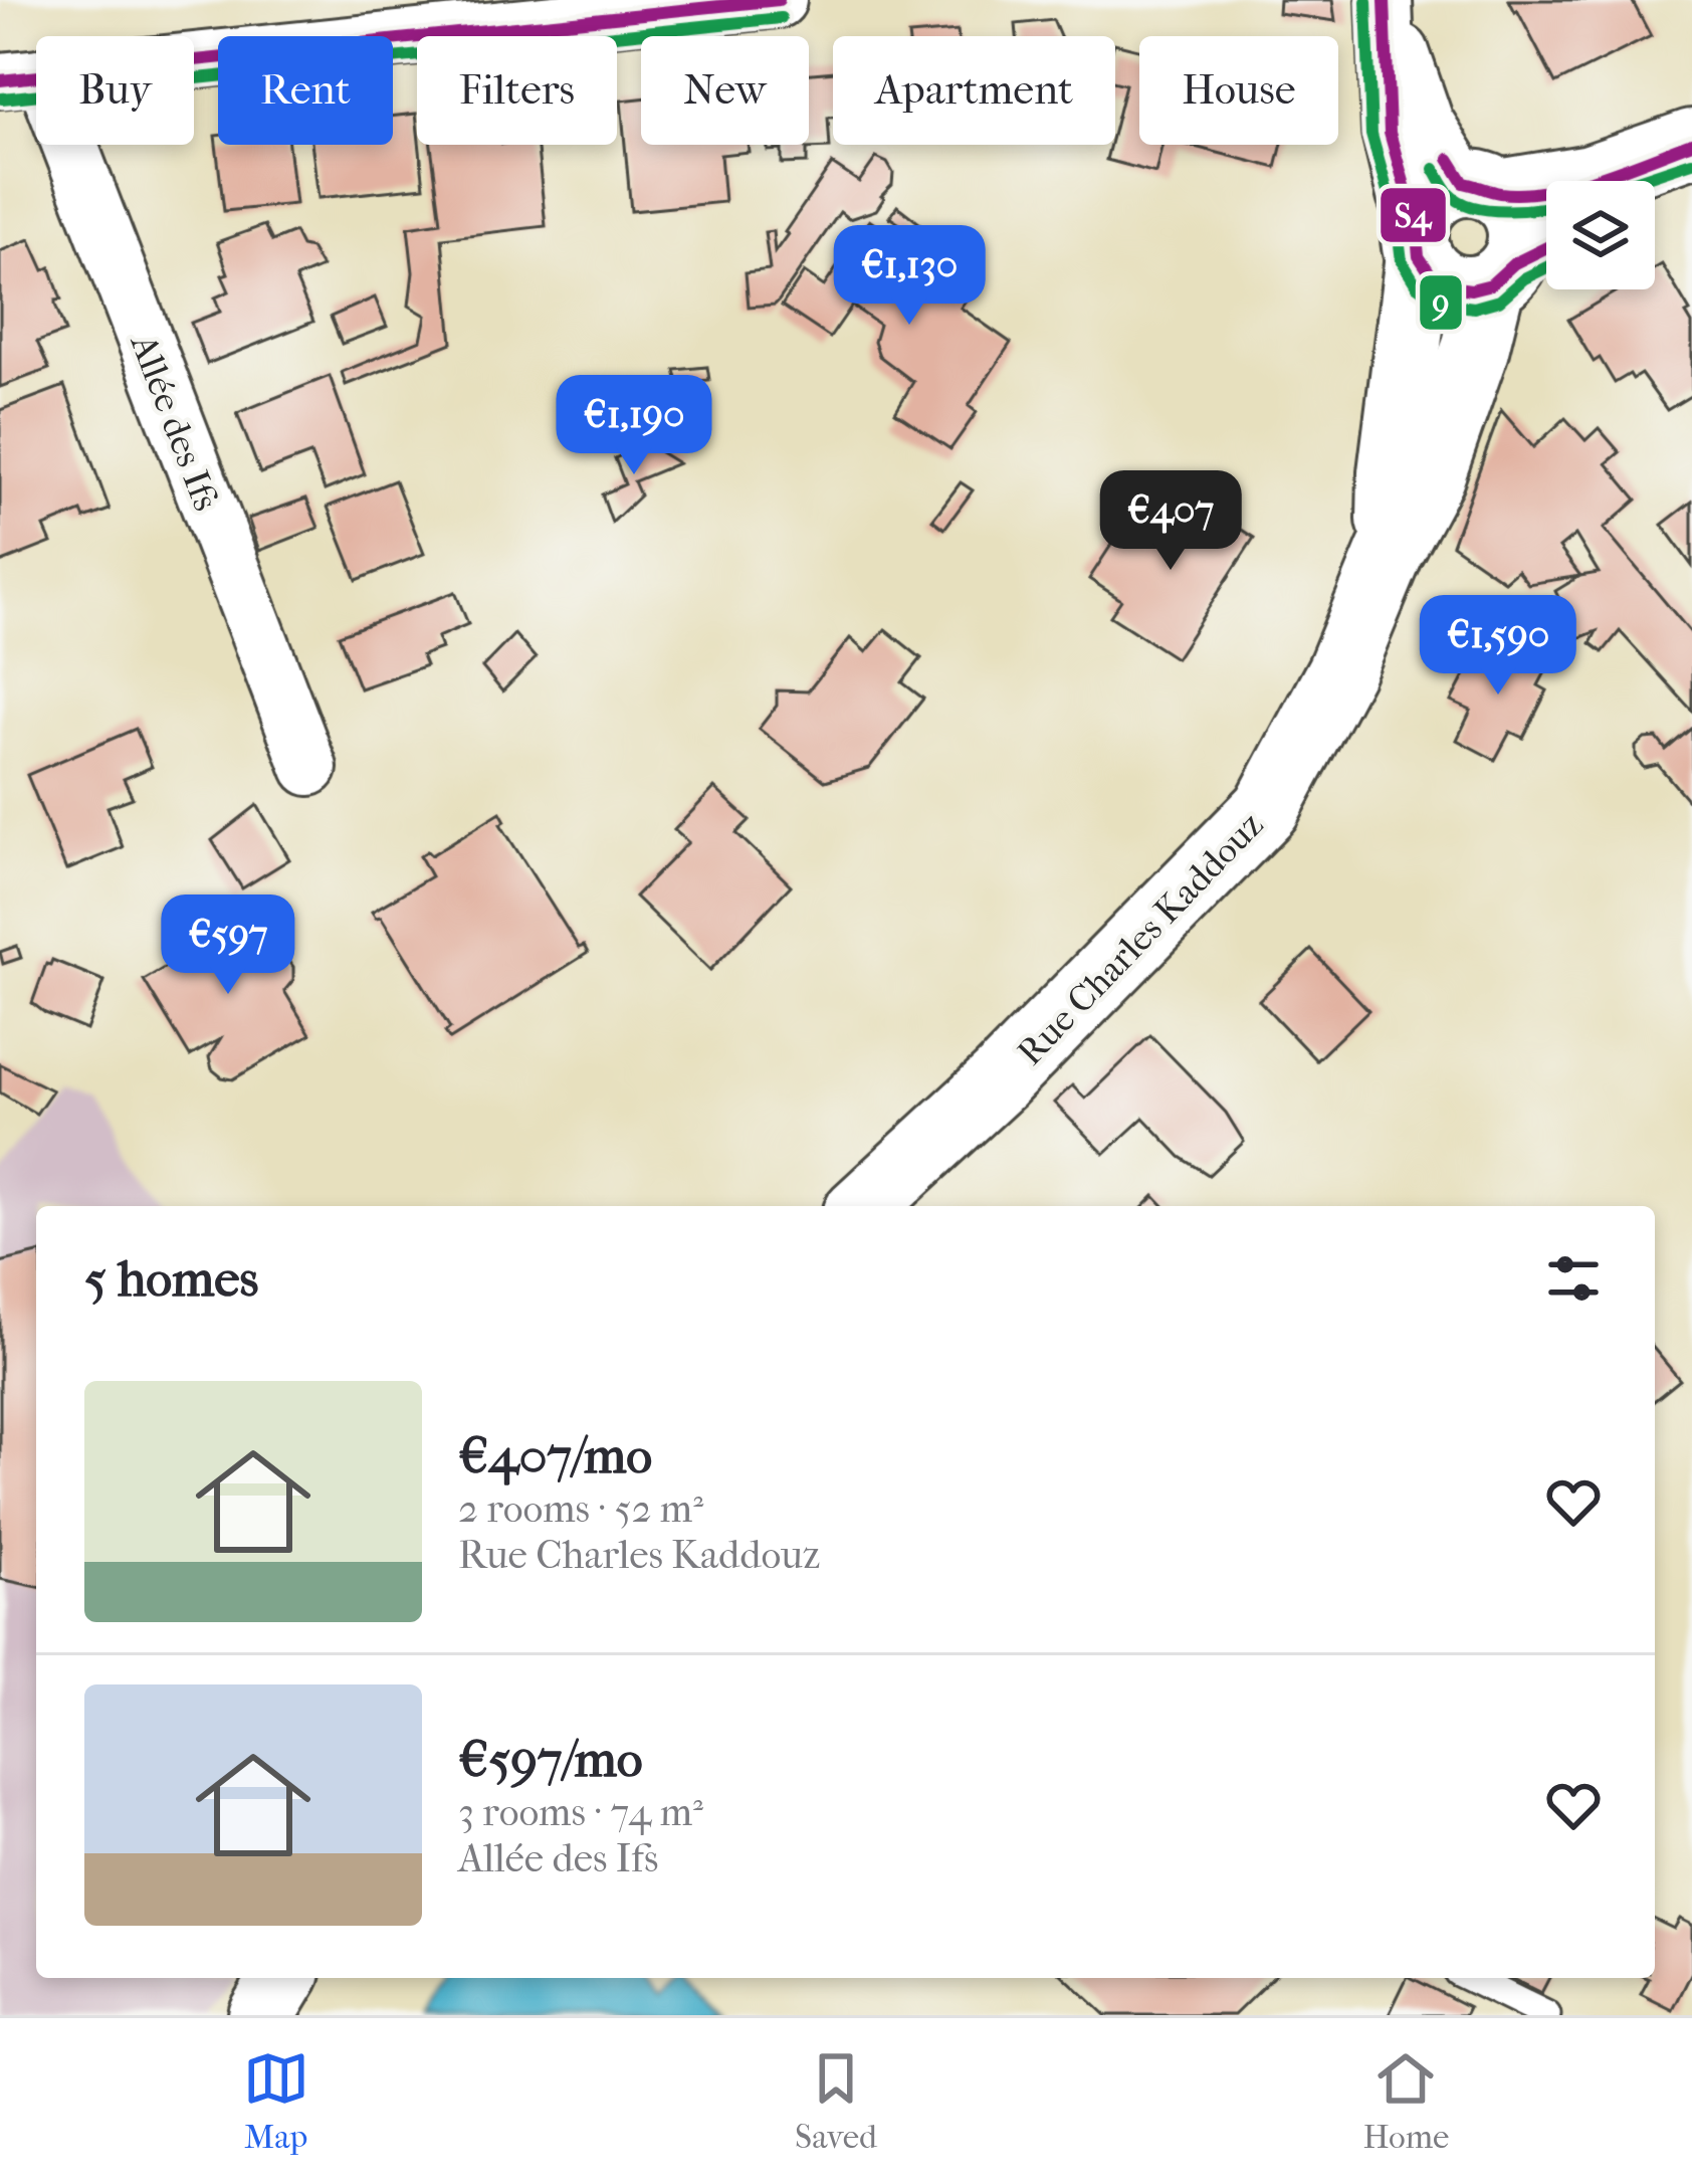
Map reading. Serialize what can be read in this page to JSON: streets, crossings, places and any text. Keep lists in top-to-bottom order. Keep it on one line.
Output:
{"streets":{"street":["Allée des Ifs","Rue Charles Kaddouz"]},"lines":["transit line S4","transit line 9"],"page":{"chip":["Buy","Rent","Filters","New","Apartment","House"],"price":["€1,130","€1,190","€407","€1,590","€597"],"heading":"5 homes","list":[{"name":"€407/mo","note":"2 rooms · 52 m² · Rue Charles Kaddouz"},{"name":"€597/mo","note":"3 rooms · 74 m² · Allée des Ifs"}],"tabs":["Map","Saved","Home"]}}
